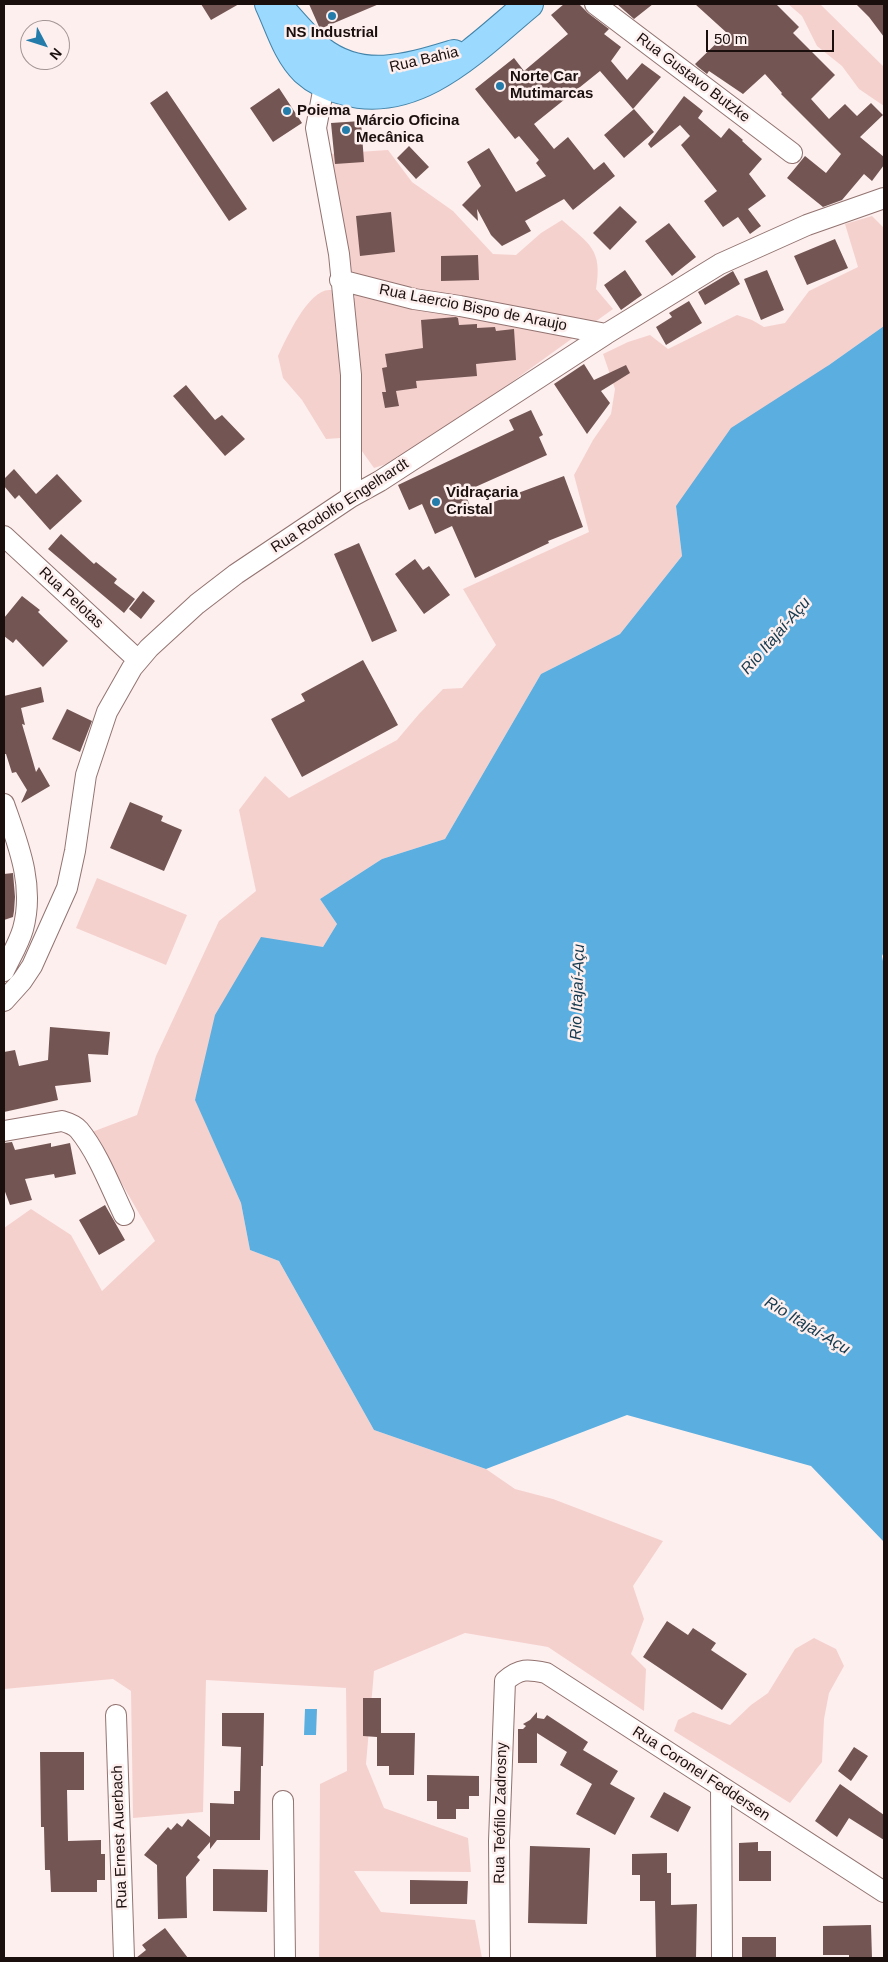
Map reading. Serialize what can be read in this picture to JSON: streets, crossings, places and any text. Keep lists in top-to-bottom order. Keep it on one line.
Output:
{"streets":{"main road":["Rua Bahia"],"street":["Rua Gustavo Butzke","Rua Laercio Bispo de Araujo","Rua Rodolfo Engelhardt","Rua Pelotas","Rua Coronel Feddersen","Rua Teófilo Zadrosny","Rua Ernest Auerbach"]},"crossings":[["Rua Laercio Bispo de Araujo","Rua Rodolfo Engelhardt"],["Rua Rodolfo Engelhardt","Rua Pelotas"],["Rua Coronel Feddersen","Rua Teófilo Zadrosny"]],"water":["Rio Itajaí-Açu"],"places":["NS Industrial","Norte Car Mutimarcas","Poiema","Márcio Oficina Mecânica","Vidraçaria Cristal"],"scale_bar":"50 m","north":"bottom right"}
